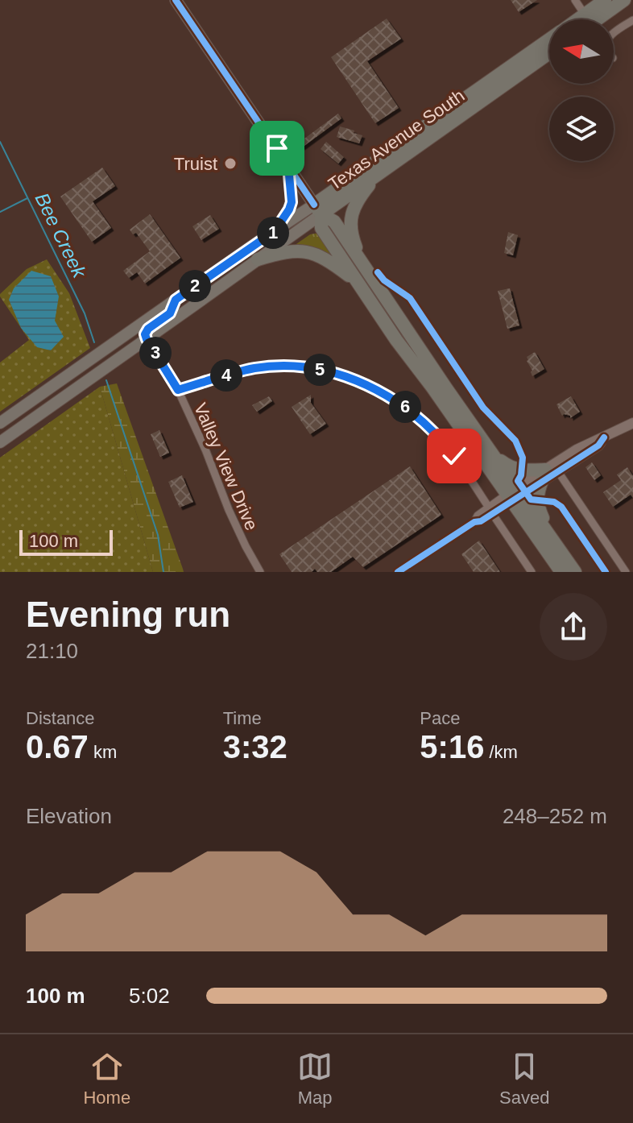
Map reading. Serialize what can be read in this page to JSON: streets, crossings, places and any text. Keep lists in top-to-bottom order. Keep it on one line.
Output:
{"streets":{"highway":["Texas Avenue South"],"street":["Valley View Drive"]},"crossings":[["Texas Avenue South","Valley View Drive"]],"water":["Bee Creek"],"places":["Truist"],"scale_bar":"100 m","north":"left","page":{"pins":["1","2","3","5","4","6"],"scale":"100 m","heading":["Evening run","21:10"],"stats":[["Distance","0.67 km"],["Time","3:32"],["Pace","5:16 /km"]],"chart":["Elevation","248–252 m"],"list":[{"name":"100 m","note":"5:02"}],"tabs":["Home","Map","Saved"]}}
